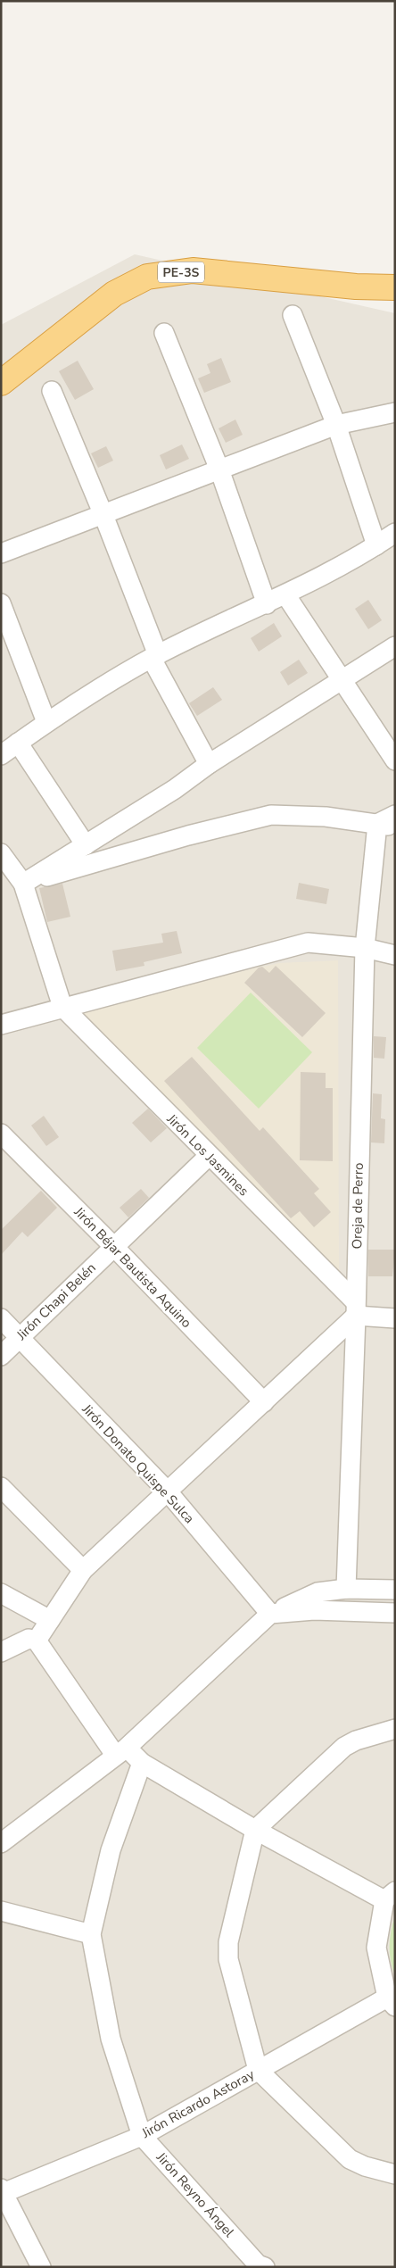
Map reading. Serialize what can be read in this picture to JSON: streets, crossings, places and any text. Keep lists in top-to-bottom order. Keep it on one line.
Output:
{"streets":{"highway":["PE-3S"],"street":["Jirón Los Jasmines","Oreja de Perro","Jirón Béjar Bautista Aquino","Jirón Chapi Belén","Jirón Donato Quispe Sulca","Jirón Ricardo Astoray","Jirón Reyno Ángel"]},"crossings":[["Jirón Los Jasmines","Oreja de Perro"],["Jirón Los Jasmines","Jirón Chapi Belén"],["Jirón Béjar Bautista Aquino","Jirón Chapi Belén"],["Jirón Chapi Belén","Jirón Donato Quispe Sulca"],["Jirón Ricardo Astoray","Jirón Reyno Ángel"]]}
